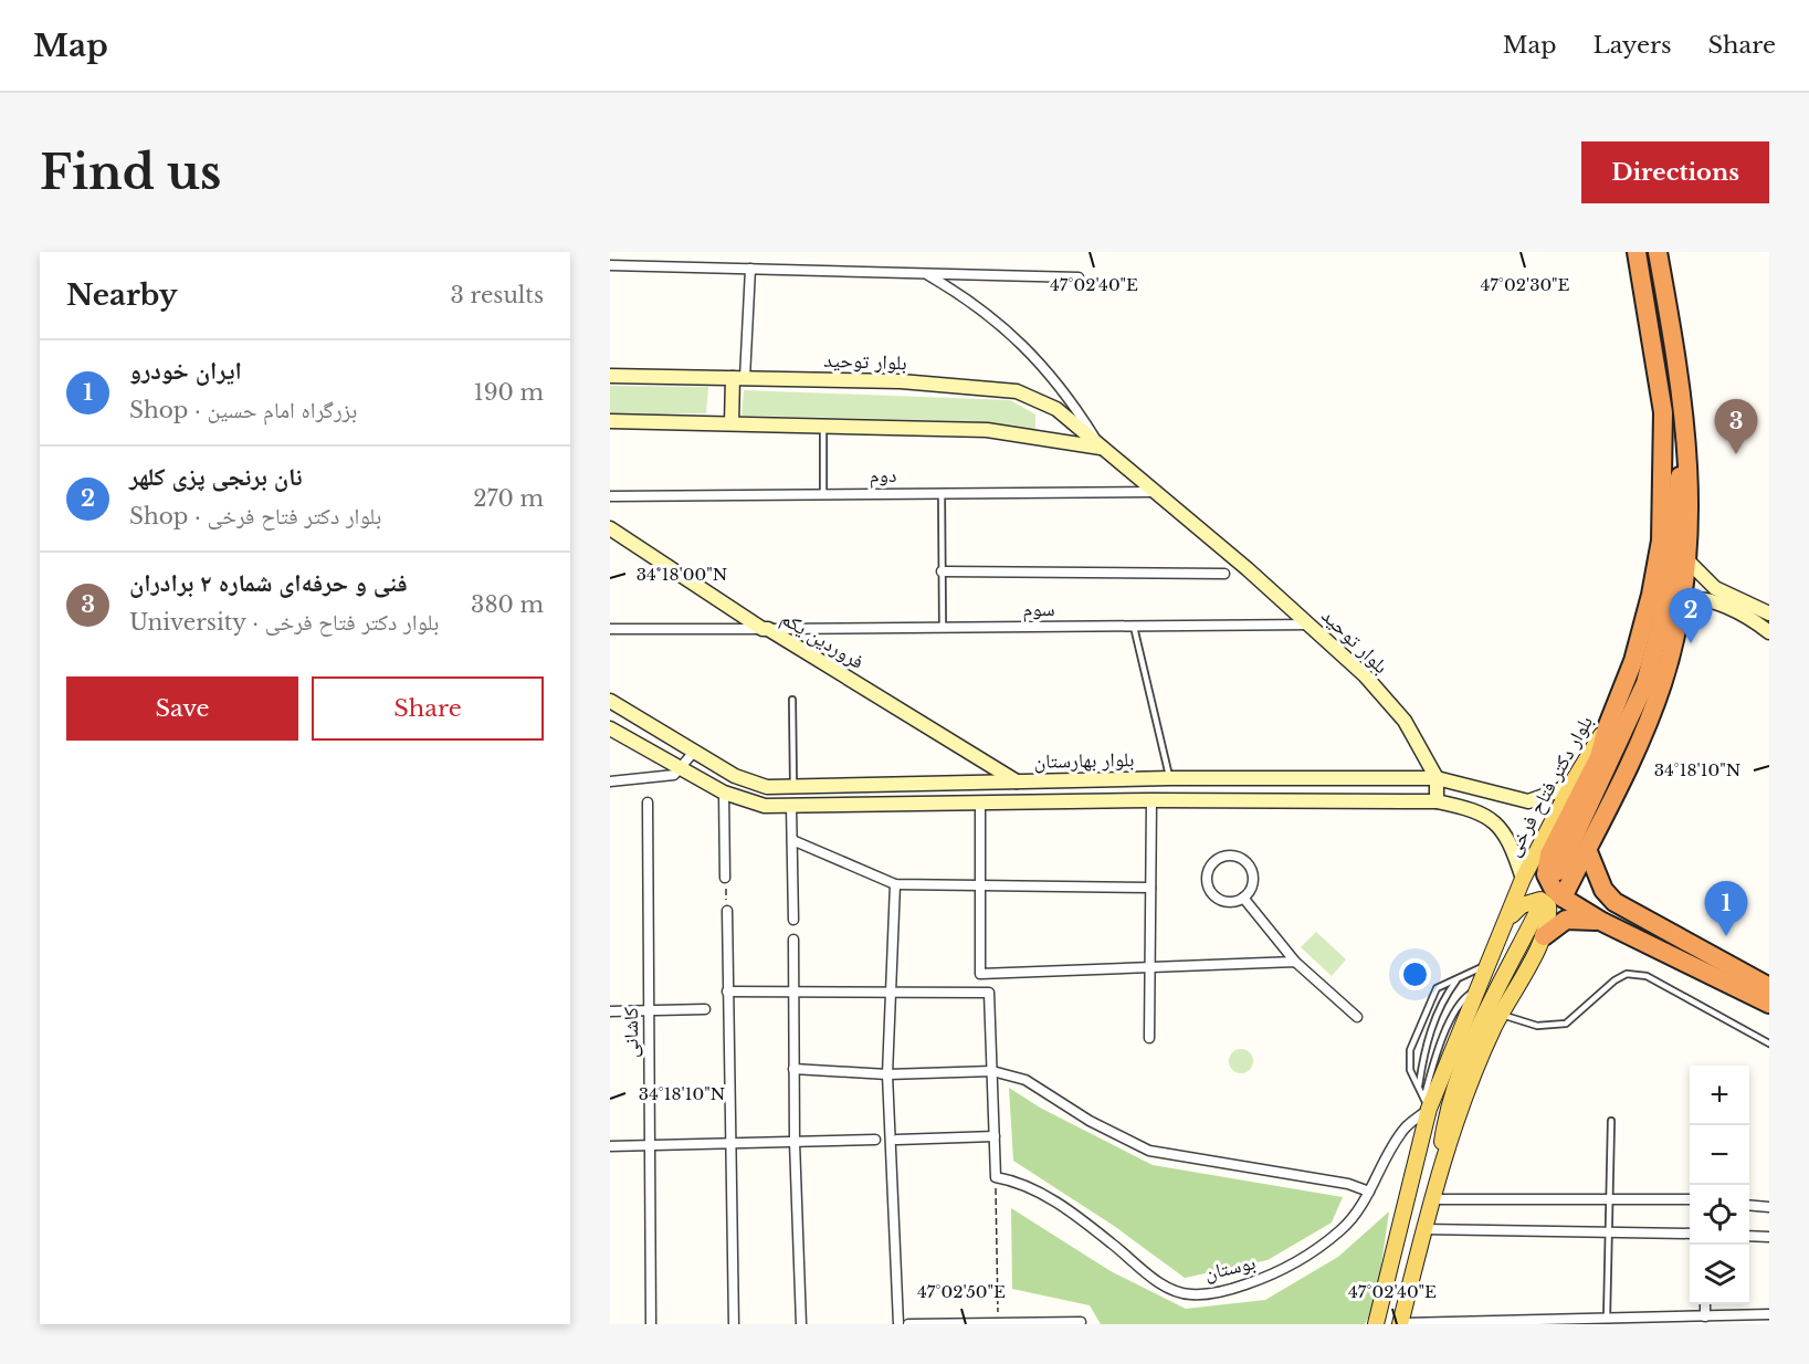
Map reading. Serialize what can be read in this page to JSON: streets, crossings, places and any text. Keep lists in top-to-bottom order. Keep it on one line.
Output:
{"streets":{"highway":["بلوار دکتر فتاح فرخی"],"main road":["بلوار توحید","فروردین یکم","بلوار بهارستان"],"street":["دوم","سوم","کاشانی","بوستان"]},"crossings":[["بلوار توحید","دوم"],["بلوار توحید","سوم"],["بلوار توحید","بلوار بهارستان"],["سوم","فروردین یکم"],["فروردین یکم","بلوار بهارستان"],["بلوار بهارستان","بلوار دکتر فتاح فرخی"],["بلوار دکتر فتاح فرخی","بوستان"]],"page":{"header":"Map","nav":["Map","Layers","Share"],"buttons":["Directions",["Save","Share"]],"title":"Find us","heading":["Nearby","3 results"],"list":[{"mark":"1","name":"ایران خودرو","note":"Shop · بزرگراه امام حسین","value":"190 m"},{"mark":"2","name":"نان برنجی پزی کلهر","note":"Shop · بلوار دکتر فتاح فرخی","value":"270 m"},{"mark":"3","name":"فنی و حرفه‌ای شماره ۲ برادران","note":"University · بلوار دکتر فتاح فرخی","value":"380 m"}],"pins":["3","2","1"],"map_buttons":["+","−"]},"coordinates":["47°02'40\"E","47°02'30\"E","34°18'00\"N","34°18'10\"N","47°02'50\"E"]}
